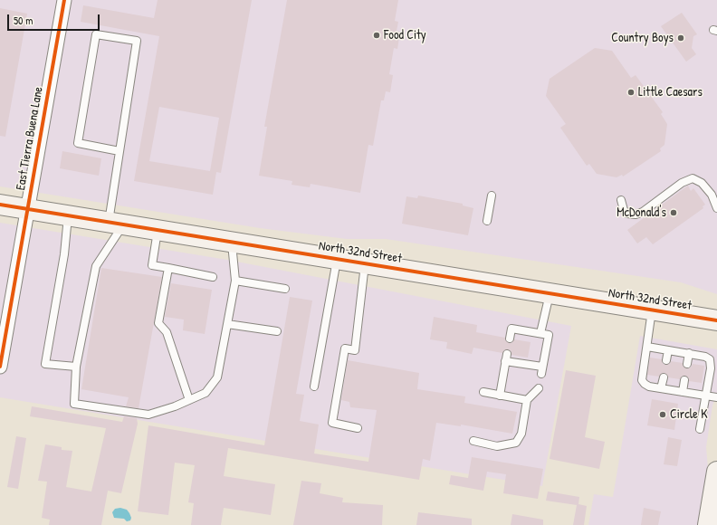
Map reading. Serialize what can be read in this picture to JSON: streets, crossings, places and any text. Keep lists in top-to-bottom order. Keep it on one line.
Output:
{"streets":{"main road":["North 32nd Street"],"street":["East Tierra Buena Lane"]},"crossings":[["East Tierra Buena Lane","North 32nd Street"]],"places":["Food City","Country Boys","Little Caesars","McDonald's","Circle K"],"scale_bar":"50 m"}
